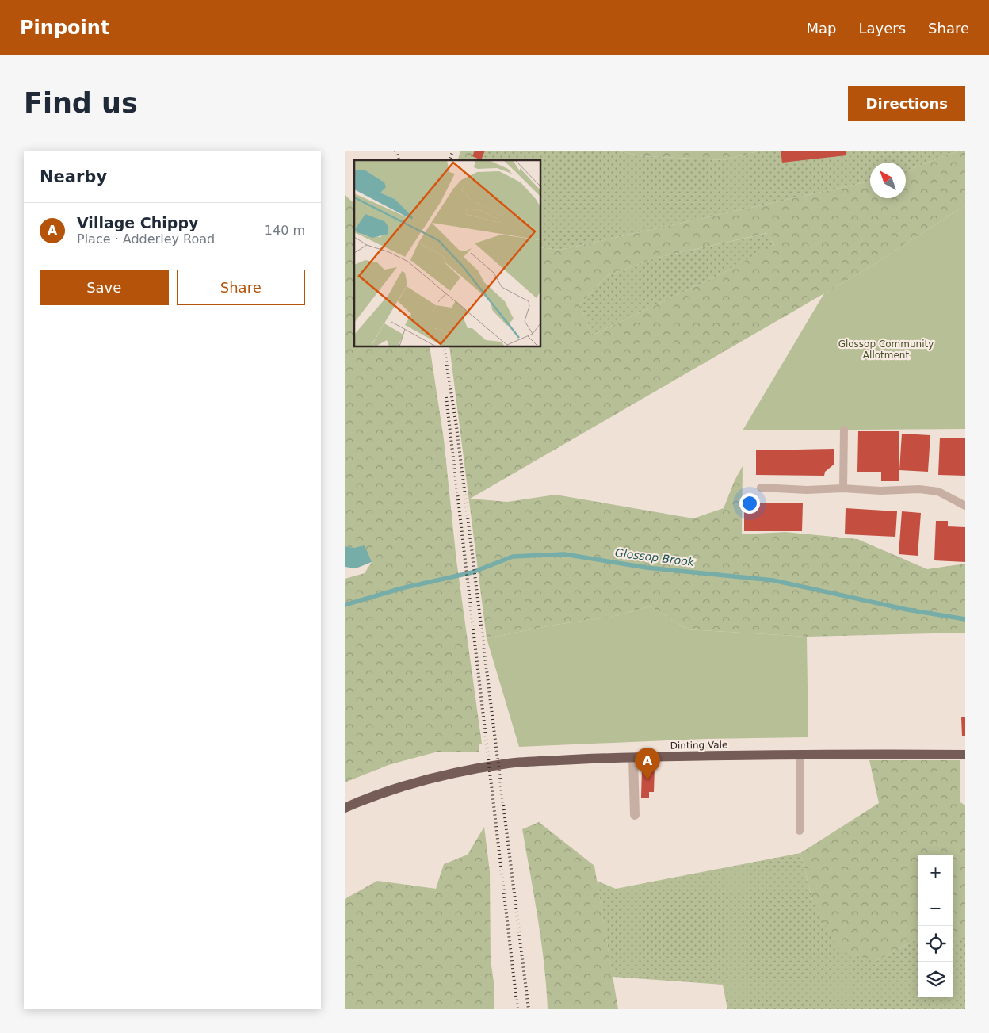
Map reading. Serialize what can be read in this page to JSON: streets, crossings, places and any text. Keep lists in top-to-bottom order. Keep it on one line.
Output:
{"streets":{"main road":["Dinting Vale"]},"water":["Glossop Brook"],"parks":["Glossop Community Allotment"],"north":"top left","page":{"header":"Pinpoint","nav":["Map","Layers","Share"],"buttons":["Directions",["Save","Share"]],"title":"Find us","heading":"Nearby","list":[{"mark":"A","name":"Village Chippy","note":"Place · Adderley Road","value":"140 m"}],"pins":"A","map_buttons":["+","−"]}}
